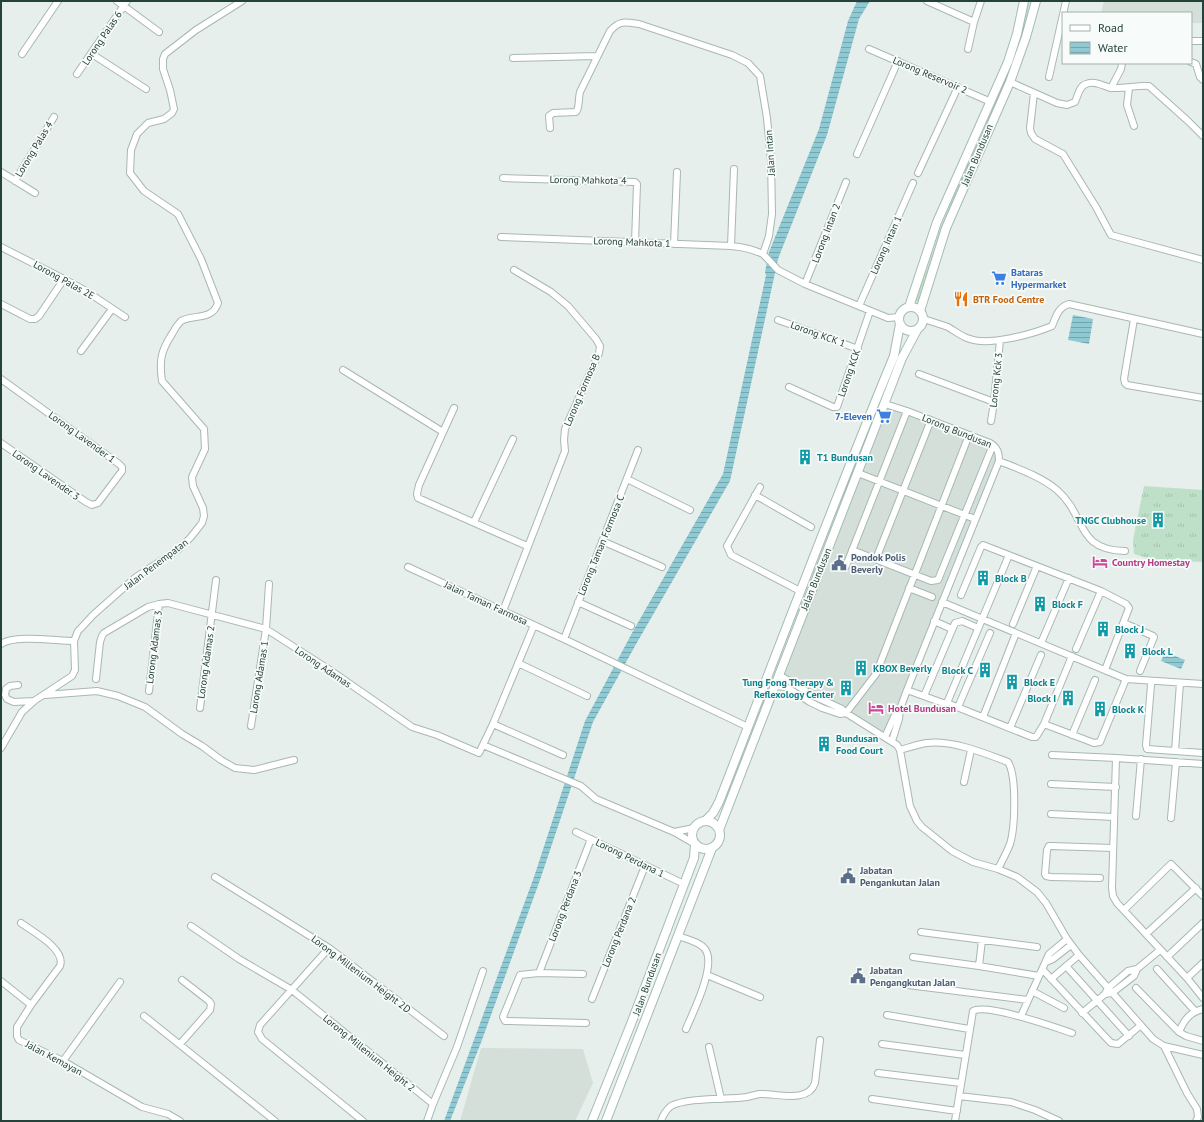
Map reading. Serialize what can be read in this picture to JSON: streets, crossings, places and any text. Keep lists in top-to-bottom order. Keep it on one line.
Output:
{"streets":{"main road":["Jalan Bundusan"],"street":["Lorong Palas 6","Lorong Reservoir 2","Lorong Palas 4","Jalan Intan","Lorong Mahkota 4","Lorong Intan 2","Lorong Mahkota 1","Lorong Intan 1","Lorong Palas 2E","Lorong KCK 1","Lorong KCK","Lorong Kck 3","Lorong Formosa B","Lorong Bundusan","Lorong Lavender 1","Lorong Lavender 3","Lorong Taman Formosa C","Jalan Penempatan","Jalan Taman Farmosa","Lorong Adamas 3","Lorong Adamas 2","Lorong Adamas","Lorong Adamas 1","Lorong Perdana 1","Lorong Perdana 3","Lorong Perdana 2","Lorong Millenium Height 2D","Lorong Millenium Height 2","Jalan Kemayan"]},"crossings":[["Lorong Reservoir 2","Jalan Bundusan"],["Jalan Intan","Lorong Mahkota 1"],["Jalan Bundusan","Lorong Bundusan"],["Jalan Bundusan","Jalan Taman Farmosa"],["Jalan Bundusan","Lorong Perdana 1"],["Lorong Mahkota 4","Lorong Mahkota 1"],["Lorong KCK 1","Lorong KCK"],["Lorong Formosa B","Jalan Taman Farmosa"],["Lorong Lavender 1","Lorong Lavender 3"],["Lorong Taman Formosa C","Jalan Taman Farmosa"],["Lorong Adamas 3","Lorong Adamas"],["Lorong Adamas 2","Lorong Adamas"],["Lorong Adamas","Lorong Adamas 1"],["Lorong Perdana 1","Lorong Perdana 3"],["Lorong Perdana 1","Lorong Perdana 2"]],"places":{"supermarket":["Bataras Hypermarket","7-Eleven"],"restaurant":["BTR Food Centre"],"building":["T1 Bundusan","TNGC Clubhouse","Block B","Block F","Block J","Block L","KBOX Beverly","Block C","Block E","Tung Fong Therapy & Reflexology Center","Block I","Block K","Bundusan Food Court"],"hotel":["Country Homestay","Hotel Bundusan"],"public building":["Pondok Polis Beverly","Jabatan Pengankutan Jalan","Jabatan Pengangkutan Jalan"]},"legend":["Road","Water"]}
